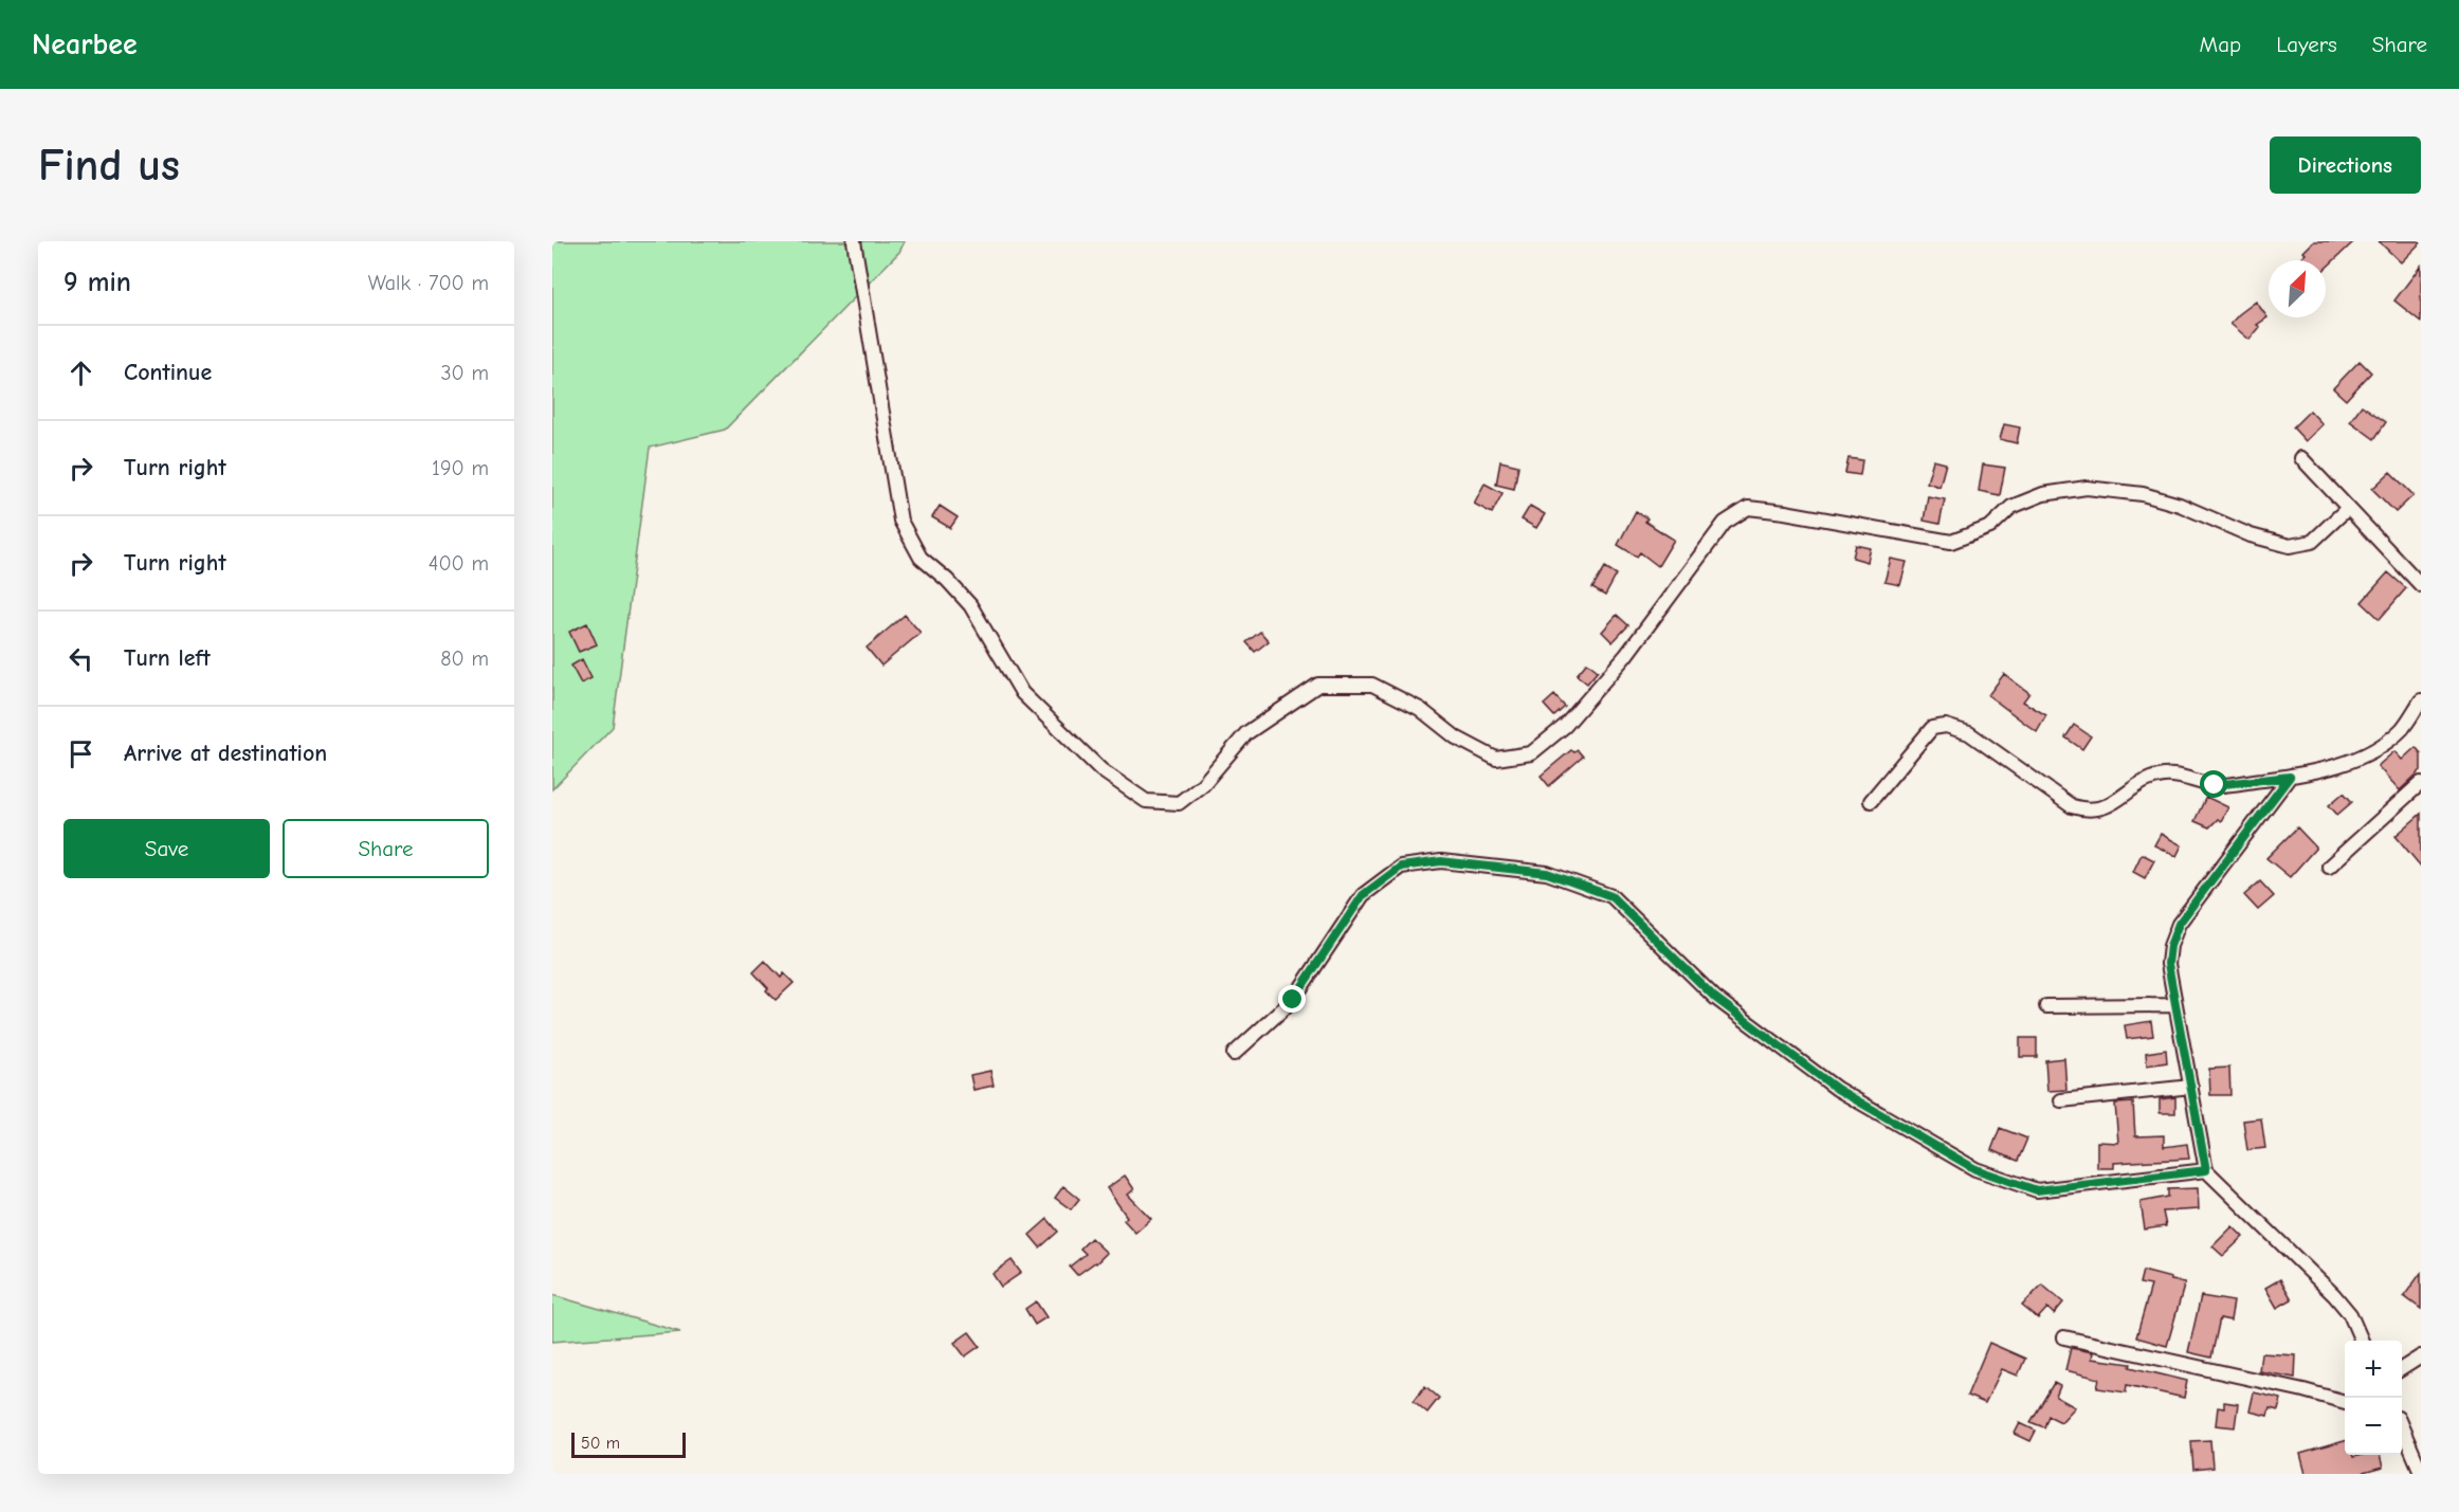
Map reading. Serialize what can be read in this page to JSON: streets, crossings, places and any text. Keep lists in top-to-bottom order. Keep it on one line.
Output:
{"scale_bar":"50 m","north":"top right","page":{"header":"Nearbee","nav":["Map","Layers","Share"],"buttons":["Directions",["Save","Share"]],"title":"Find us","heading":["9 min","Walk · 700 m"],"list":[["Continue","30 m"],["Turn right","190 m"],["Turn right","400 m"],["Turn left","80 m"],"Arrive at destination"],"map_buttons":["+","−"],"scale":"50 m"}}
